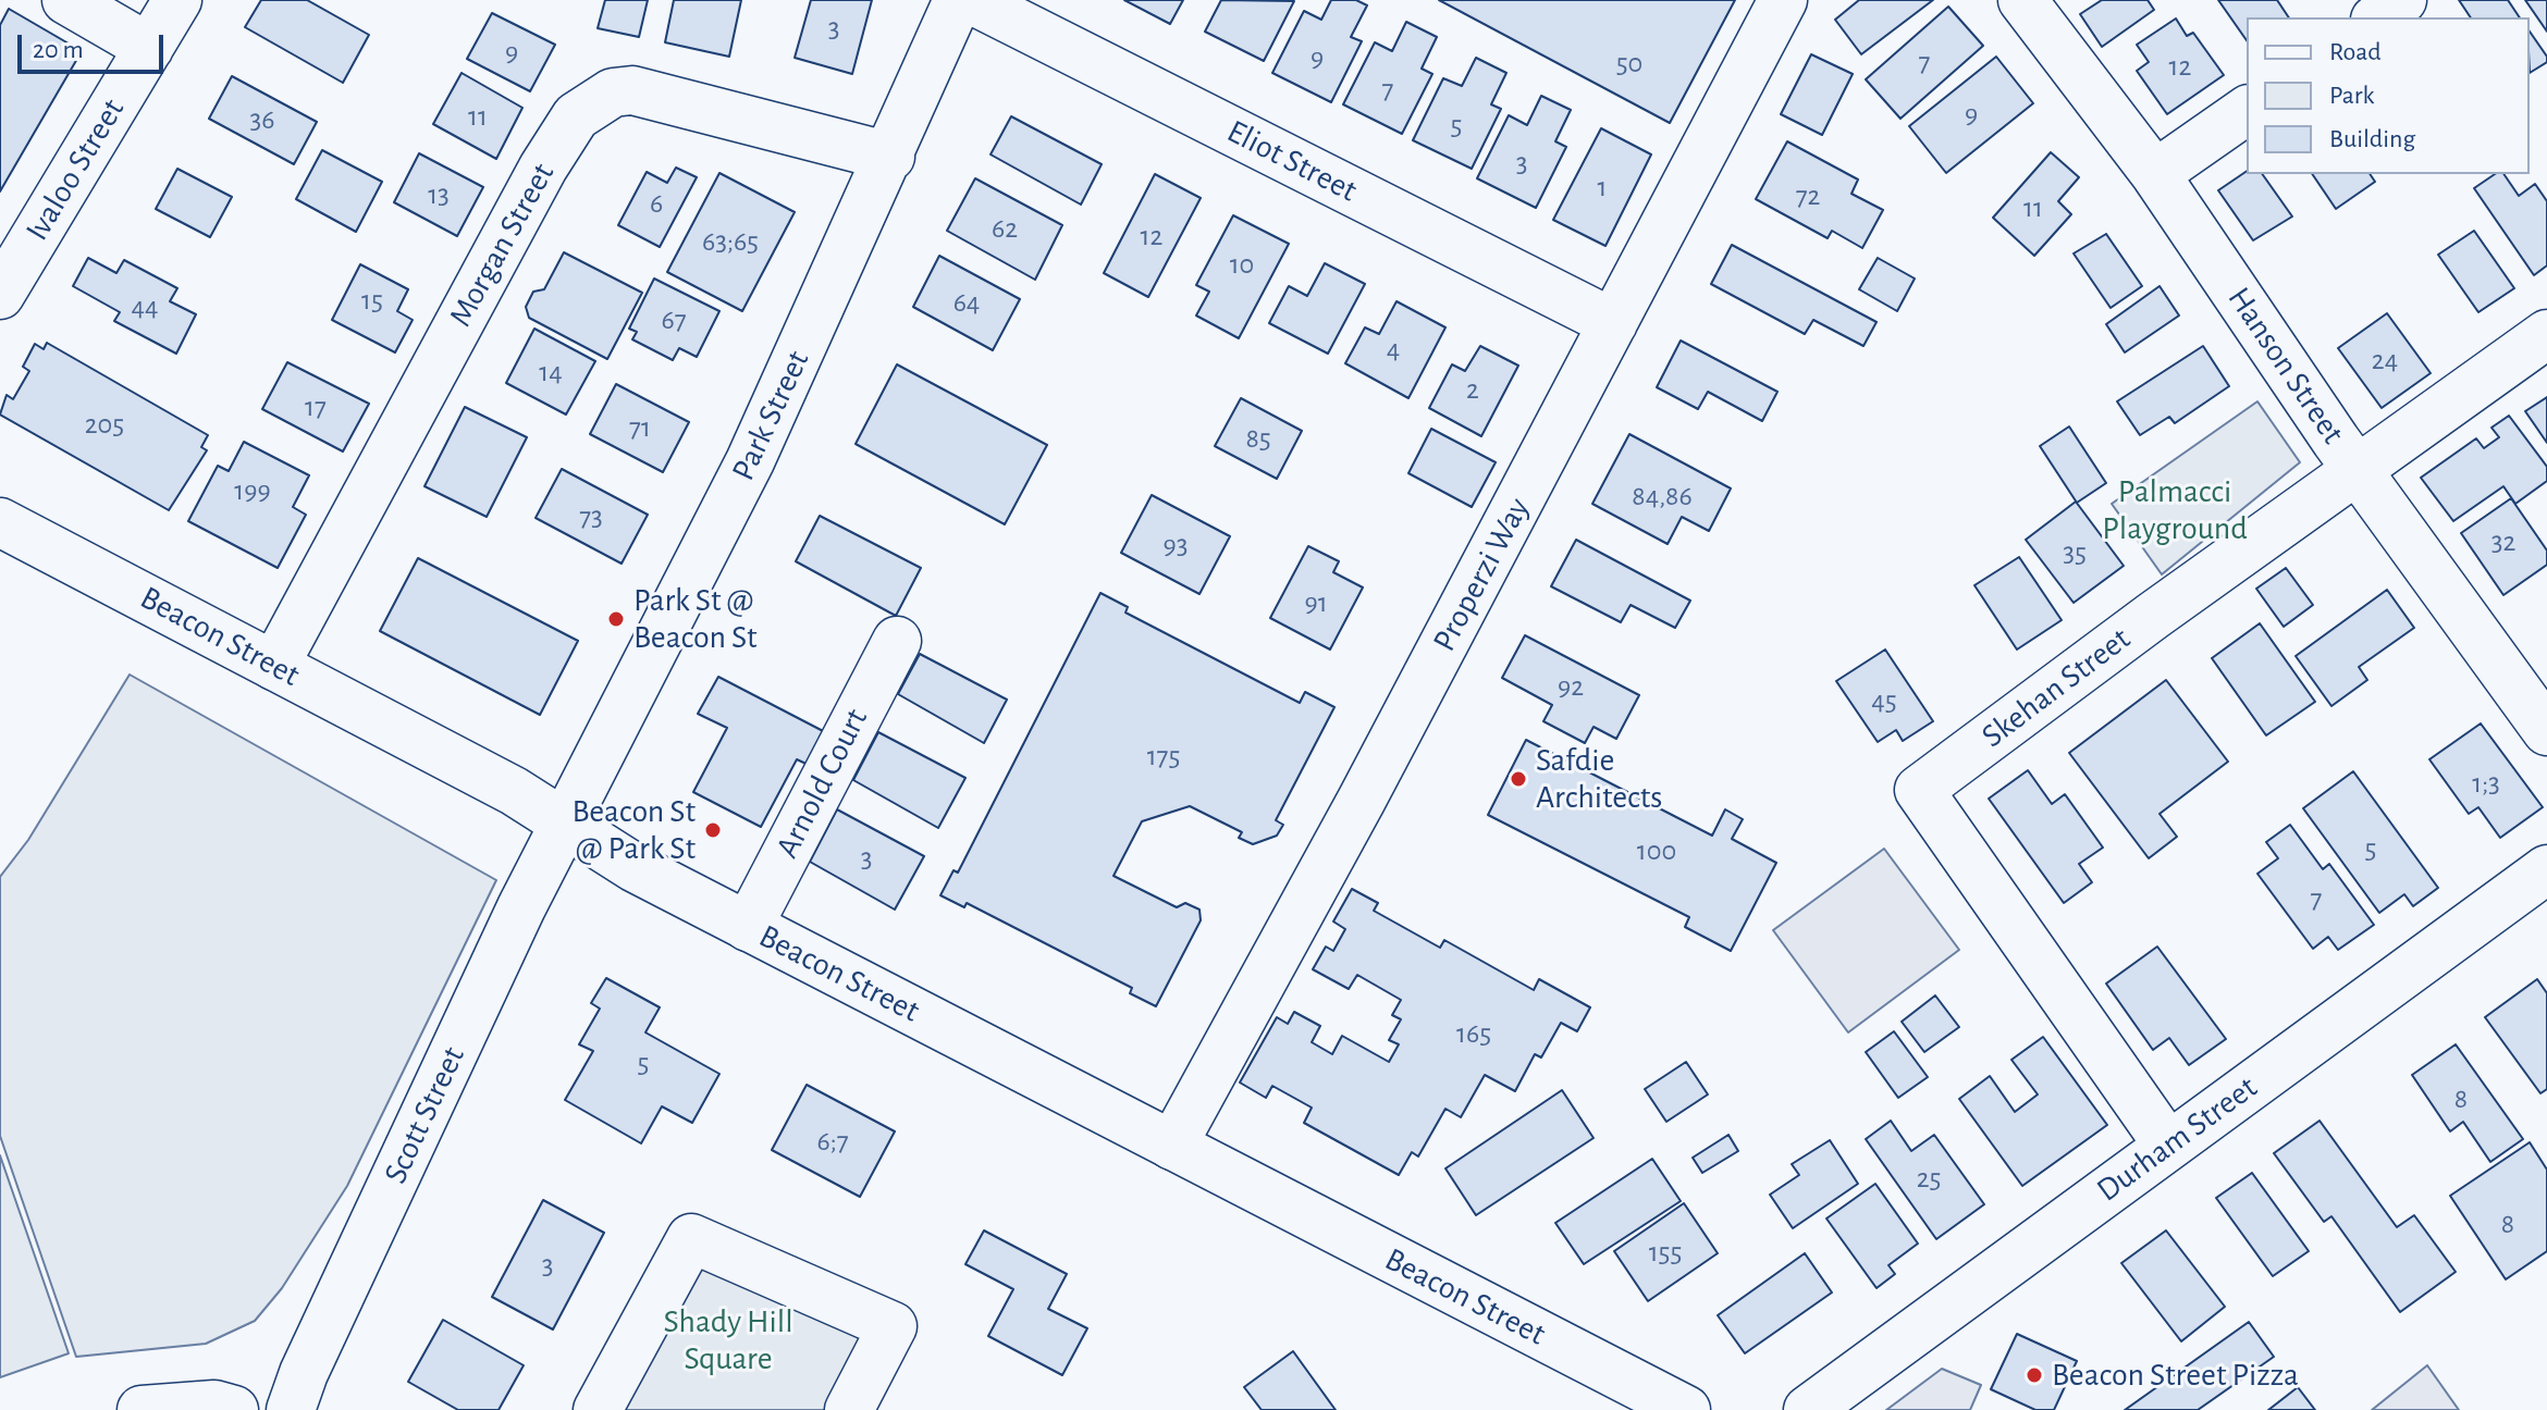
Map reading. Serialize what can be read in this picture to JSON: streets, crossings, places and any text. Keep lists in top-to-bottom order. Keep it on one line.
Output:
{"streets":{"street":["Eliot Street","Ivaloo Street","Morgan Street","Hanson Street","Park Street","Properzi Way","Beacon Street","Skehan Street","Arnold Court","Scott Street","Durham Street"]},"crossings":[["Eliot Street","Properzi Way"],["Morgan Street","Park Street"],["Morgan Street","Beacon Street"],["Hanson Street","Skehan Street"],["Park Street","Beacon Street"],["Park Street","Scott Street"],["Properzi Way","Beacon Street"],["Beacon Street","Arnold Court"],["Beacon Street","Scott Street"],["Skehan Street","Durham Street"]],"parks":["Palmacci Playground","Shady Hill Square"],"places":["Park St @ Beacon St","Safdie Architects","Beacon St @ Park St","Beacon Street Pizza"],"house_numbers":["3","9","9","7","50","12","7","9","11","36","5","3","1","13","72","6","11","62","12","63;65","10","15","64","44","67","4","24","14","2","17","205","71","85","199","84,86","73","32","93","35","91","92","45","175","1;3","5","100","3","7","165","5","8","6;7","25","8","155","3"],"legend":["Road","Park","Building"],"scale_bar":"20 m"}
